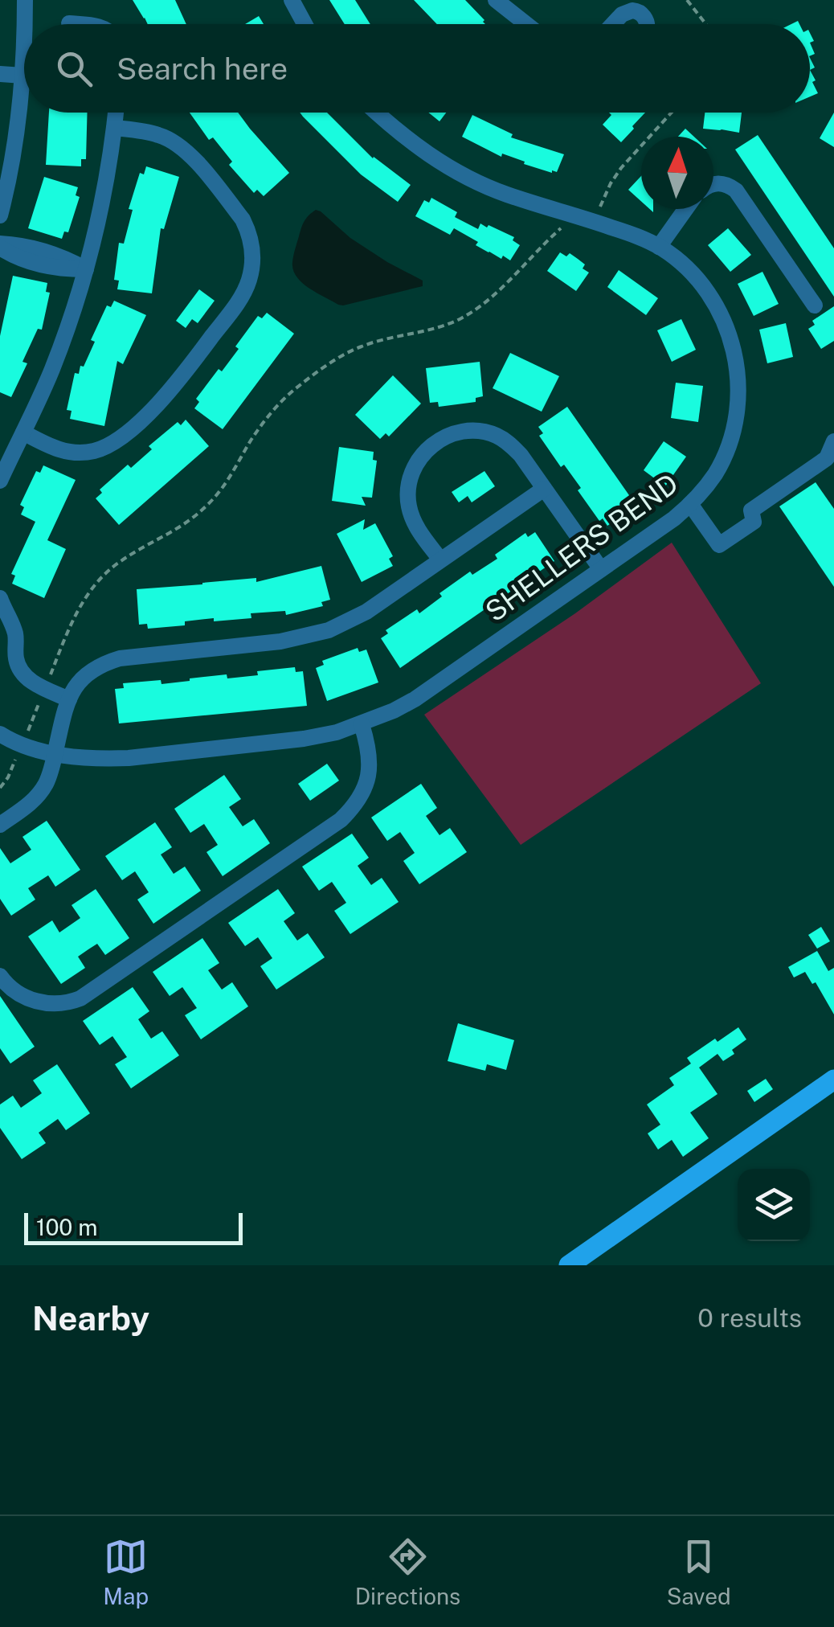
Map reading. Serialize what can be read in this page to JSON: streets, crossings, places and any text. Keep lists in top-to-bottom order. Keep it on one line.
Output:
{"streets":{"street":["SHELLERS BEND"]},"scale_bar":"100 m","north":"top","page":{"search":"Search here","scale":"100 m","heading":["Nearby","0 results"],"nav":["Map","Directions","Saved"]}}
